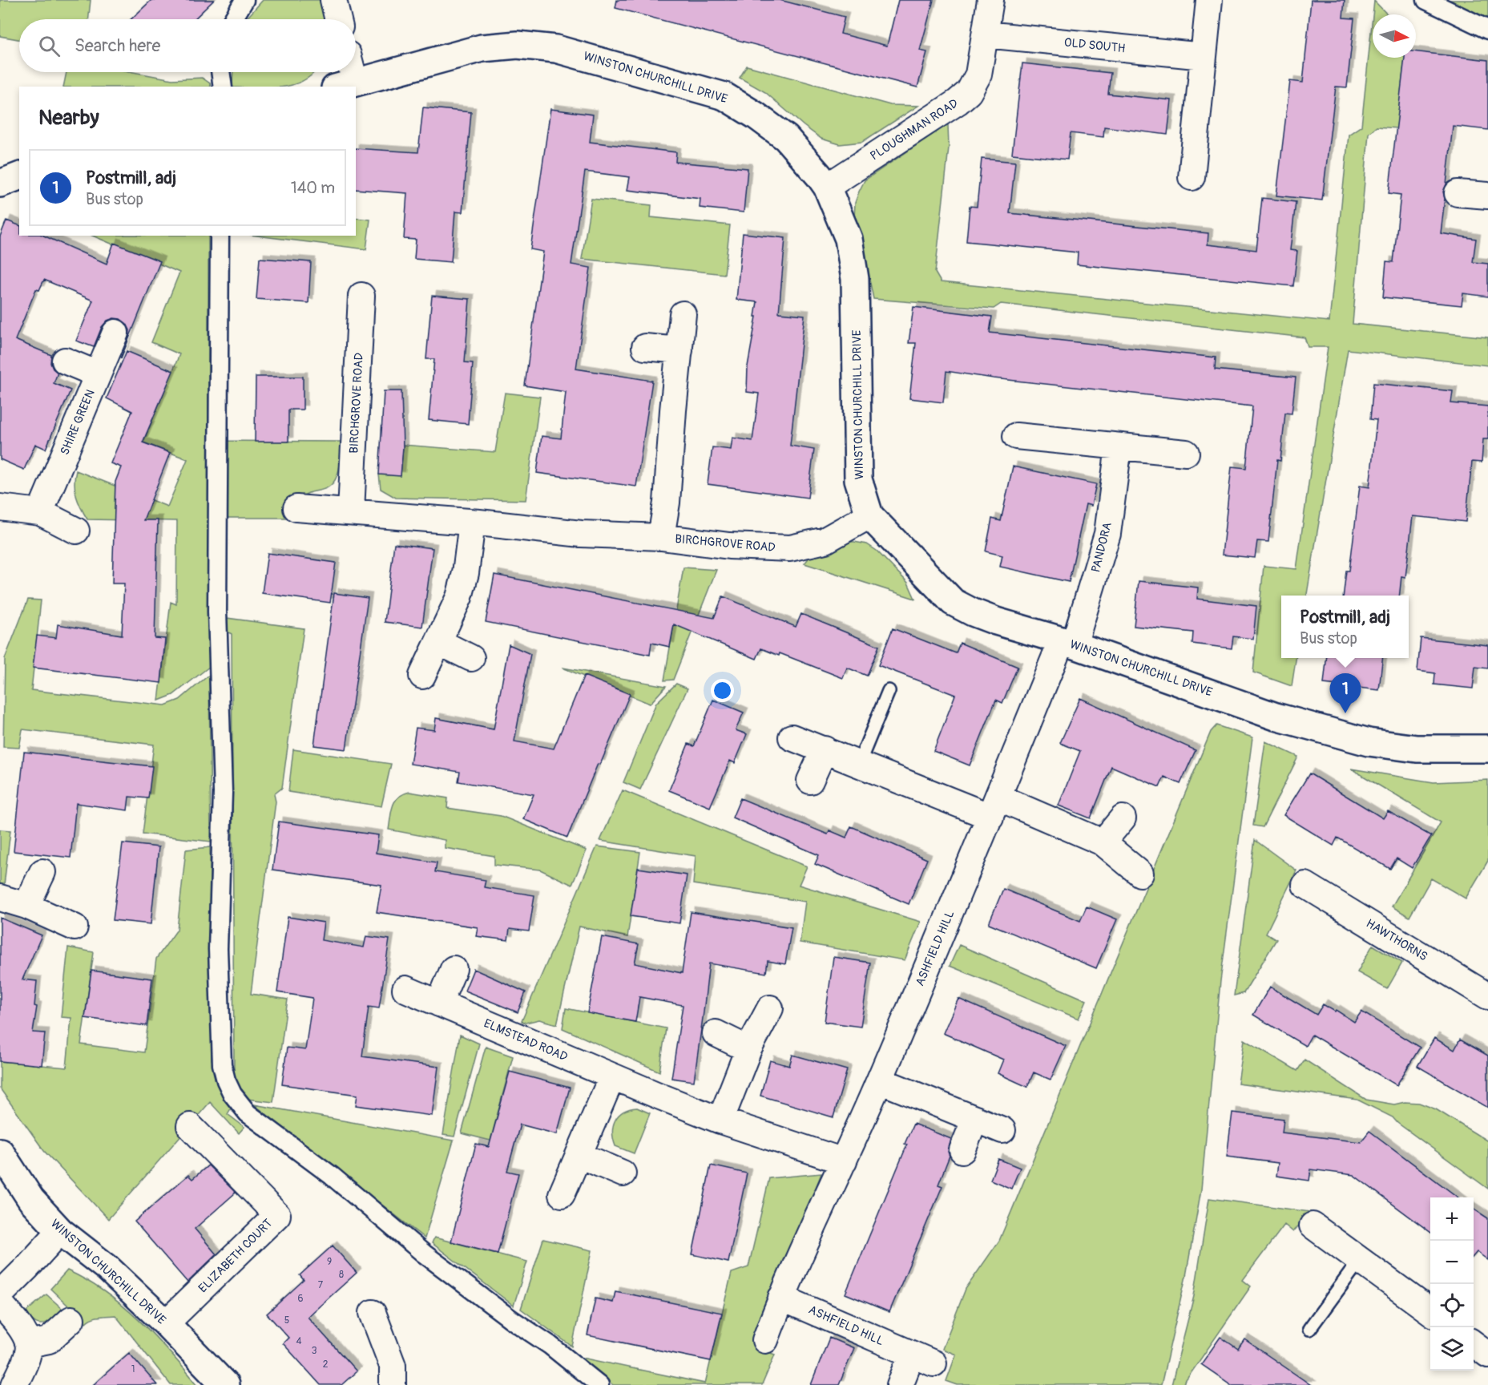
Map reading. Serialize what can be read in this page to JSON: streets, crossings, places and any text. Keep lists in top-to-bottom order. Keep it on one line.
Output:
{"streets":{"street":["OLD SOUTH","WINSTON CHURCHILL DRIVE","PLOUGHMAN ROAD","BIRCHGROVE ROAD","SHIRE GREEN","PANDORA","HAWTHORNS","ASHFIELD HILL","ELMSTEAD ROAD","ELIZABETH COURT"]},"crossings":[["OLD SOUTH","PLOUGHMAN ROAD"],["WINSTON CHURCHILL DRIVE","PLOUGHMAN ROAD"],["WINSTON CHURCHILL DRIVE","BIRCHGROVE ROAD"],["WINSTON CHURCHILL DRIVE","PANDORA"],["WINSTON CHURCHILL DRIVE","ASHFIELD HILL"],["WINSTON CHURCHILL DRIVE","ELIZABETH COURT"],["PANDORA","ASHFIELD HILL"],["ASHFIELD HILL","ELMSTEAD ROAD"]],"house_numbers":["9","8","7","6","5","4","3","2","1"],"north":"right","page":{"search":"Search here","heading":"Nearby","list":[{"mark":"1","name":"Postmill, adj","note":"Bus stop","value":"140 m"}],"popup":["Postmill, adj","Bus stop"],"pins":"1","map_buttons":["+","−"]}}
